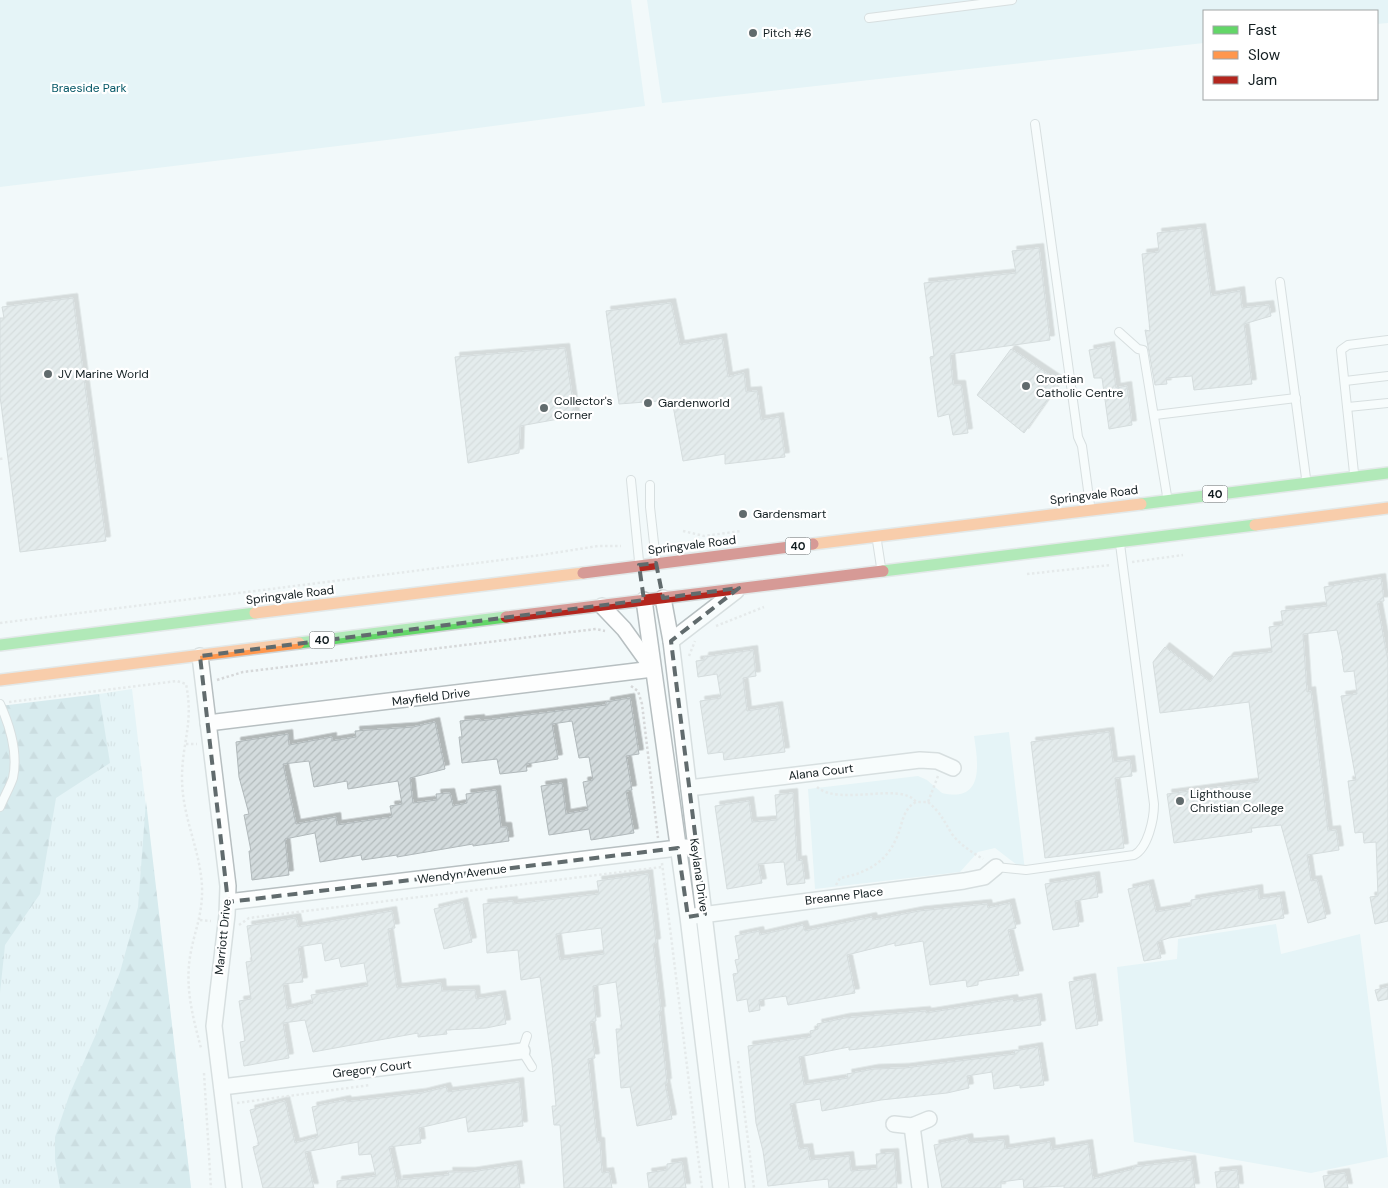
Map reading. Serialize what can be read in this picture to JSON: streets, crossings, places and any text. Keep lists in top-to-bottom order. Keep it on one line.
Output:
{"streets":{"highway":["40","Springvale Road","Keylana Drive"],"street":["Mayfield Drive","Alana Court","Wendyn Avenue","Breanne Place","Marriott Drive","Gregory Court"]},"crossings":[["40","Keylana Drive"],["40","Marriott Drive"],["Springvale Road","Keylana Drive"],["Mayfield Drive","Keylana Drive"],["Mayfield Drive","Marriott Drive"],["Alana Court","Keylana Drive"],["Wendyn Avenue","Keylana Drive"],["Wendyn Avenue","Marriott Drive"],["Keylana Drive","Breanne Place"],["Marriott Drive","Gregory Court"]],"parks":["Braeside Park"],"places":["Pitch #6","JV Marine World","Croatian Catholic Centre","Gardenworld","Collector's Corner","Gardensmart","Lighthouse Christian College"],"legend":["Fast","Slow","Jam"]}
